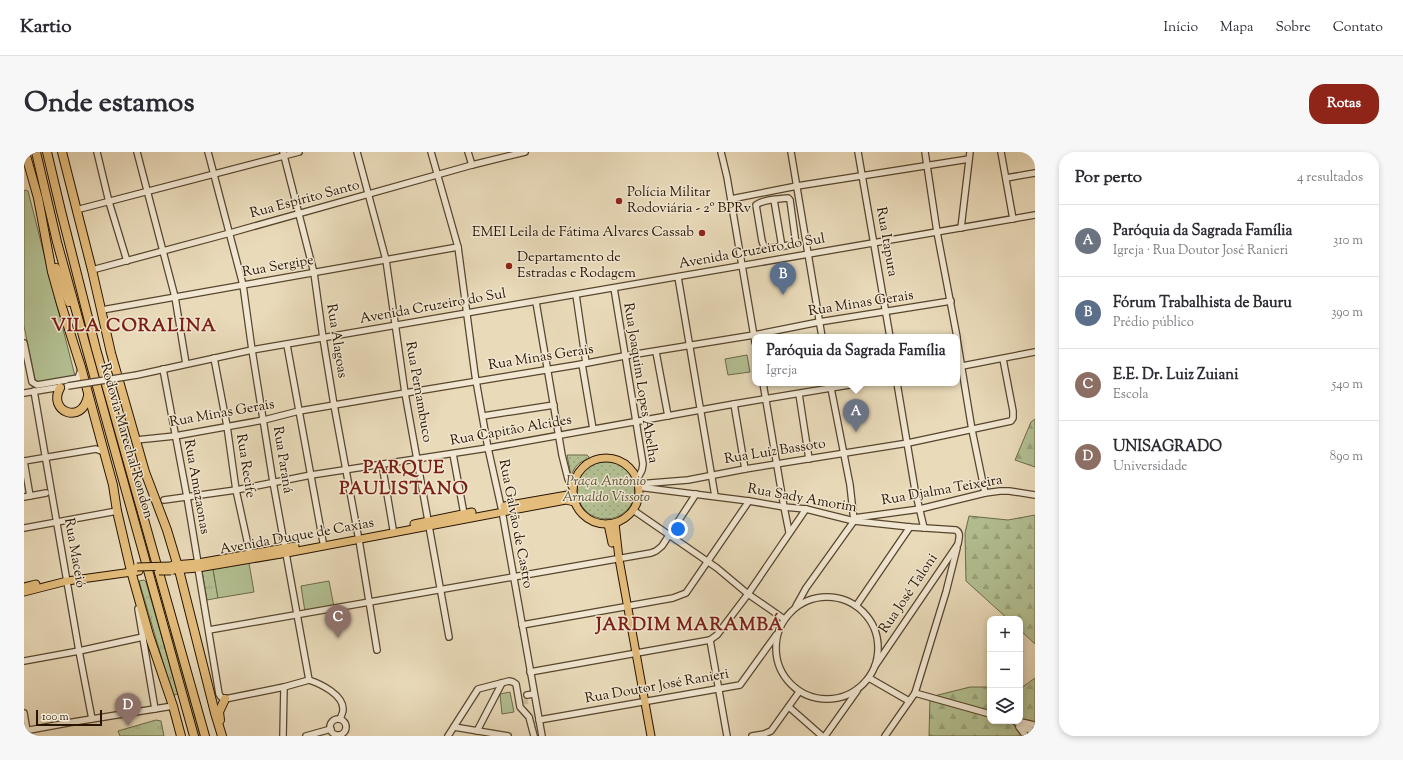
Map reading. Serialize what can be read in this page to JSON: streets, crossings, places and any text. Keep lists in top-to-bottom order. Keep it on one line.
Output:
{"streets":{"highway":["Rodovia Marechal Rondon"],"main road":["Avenida Duque de Caxias"],"street":["Rua Espírito Santo","Rua Itapura","Avenida Cruzeiro do Sul","Rua Sergipe","Rua Minas Gerais","Rua Alagoas","Rua Joaquim Lopes Abelha","Rua Pernambuco","Rua Capitão Alcides","Rua Luiz Bassoto","Rua Paraná","Rua Recife","Rua Amazaonas","Rua Djalma Teixeira","Rua Sady Amorim","Rua Galvão de Castro","Rua Maceió","Rua José Taloni","Rua Doutor José Ranieri"]},"crossings":[["Rua Espírito Santo","Rua Alagoas"],["Rua Espírito Santo","Rua Pernambuco"],["Rua Espírito Santo","Rua Paraná"],["Rua Espírito Santo","Rua Galvão de Castro"],["Rua Itapura","Avenida Cruzeiro do Sul"],["Rua Itapura","Rua Minas Gerais"],["Avenida Cruzeiro do Sul","Rua Alagoas"],["Avenida Cruzeiro do Sul","Rua Joaquim Lopes Abelha"],["Avenida Cruzeiro do Sul","Rua Pernambuco"],["Avenida Cruzeiro do Sul","Rua Paraná"],["Avenida Cruzeiro do Sul","Rua Recife"],["Avenida Cruzeiro do Sul","Rua Amazaonas"],["Avenida Cruzeiro do Sul","Rua Galvão de Castro"],["Avenida Cruzeiro do Sul","Rua Maceió"],["Rua Sergipe","Rua Alagoas"],["Rua Sergipe","Rua Pernambuco"],["Rua Sergipe","Rua Paraná"],["Rua Sergipe","Rua Galvão de Castro"],["Rua Minas Gerais","Rua Alagoas"],["Rua Minas Gerais","Rua Joaquim Lopes Abelha"],["Rua Minas Gerais","Rua Pernambuco"],["Rua Minas Gerais","Rua Paraná"],["Rua Minas Gerais","Rua Recife"],["Rua Minas Gerais","Rua Amazaonas"],["Rua Minas Gerais","Rua Galvão de Castro"],["Rua Alagoas","Rua Capitão Alcides"],["Rua Alagoas","Avenida Duque de Caxias"],["Rua Joaquim Lopes Abelha","Rua Capitão Alcides"],["Rua Joaquim Lopes Abelha","Rua Luiz Bassoto"],["Rua Joaquim Lopes Abelha","Rua Sady Amorim"],["Rua Joaquim Lopes Abelha","Avenida Duque de Caxias"],["Rua Pernambuco","Rua Capitão Alcides"],["Rua Pernambuco","Avenida Duque de Caxias"],["Rua Capitão Alcides","Rua Paraná"],["Rua Capitão Alcides","Rua Recife"],["Rua Capitão Alcides","Rua Amazaonas"],["Rua Capitão Alcides","Rua Galvão de Castro"],["Rua Luiz Bassoto","Rua Sady Amorim"],["Rua Luiz Bassoto","Avenida Duque de Caxias"],["Rua Paraná","Avenida Duque de Caxias"],["Rua Recife","Avenida Duque de Caxias"],["Rua Amazaonas","Avenida Duque de Caxias"],["Rua Djalma Teixeira","Rua Sady Amorim"],["Rua Sady Amorim","Avenida Duque de Caxias"],["Rua Sady Amorim","Rua José Taloni"],["Rua Galvão de Castro","Avenida Duque de Caxias"],["Rua Galvão de Castro","Rua Doutor José Ranieri"],["Avenida Duque de Caxias","Rua Maceió"],["Rua José Taloni","Rua Doutor José Ranieri"]],"districts":["VILA CORALINA","PARQUE PAULISTANO","JARDIM MARAMBÁ"],"parks":["Praça Antônio Arnaldo Vissoto"],"places":["Polícia Militar Rodoviária - 2º BPRv","EMEI Leila de Fátima Alvares Cassab","Departamento de Estradas e Rodagem"],"scale_bar":"100 m","page":{"header":"Kartio","nav":["Início","Mapa","Sobre","Contato"],"title":"Onde estamos","buttons":"Rotas","heading":["Por perto","4 resultados"],"list":[{"mark":"A","name":"Paróquia da Sagrada Família","note":"Igreja · Rua Doutor José Ranieri","value":"310 m"},{"mark":"B","name":"Fórum Trabalhista de Bauru","note":"Prédio público","value":"390 m"},{"mark":"C","name":"E.E. Dr. Luiz Zuiani","note":"Escola","value":"540 m"},{"mark":"D","name":"UNISAGRADO","note":"Universidade","value":"890 m"}],"pins":["B","A","C","D"],"popup":["Paróquia da Sagrada Família","Igreja"],"map_buttons":["+","−"],"scale":"100 m"}}
